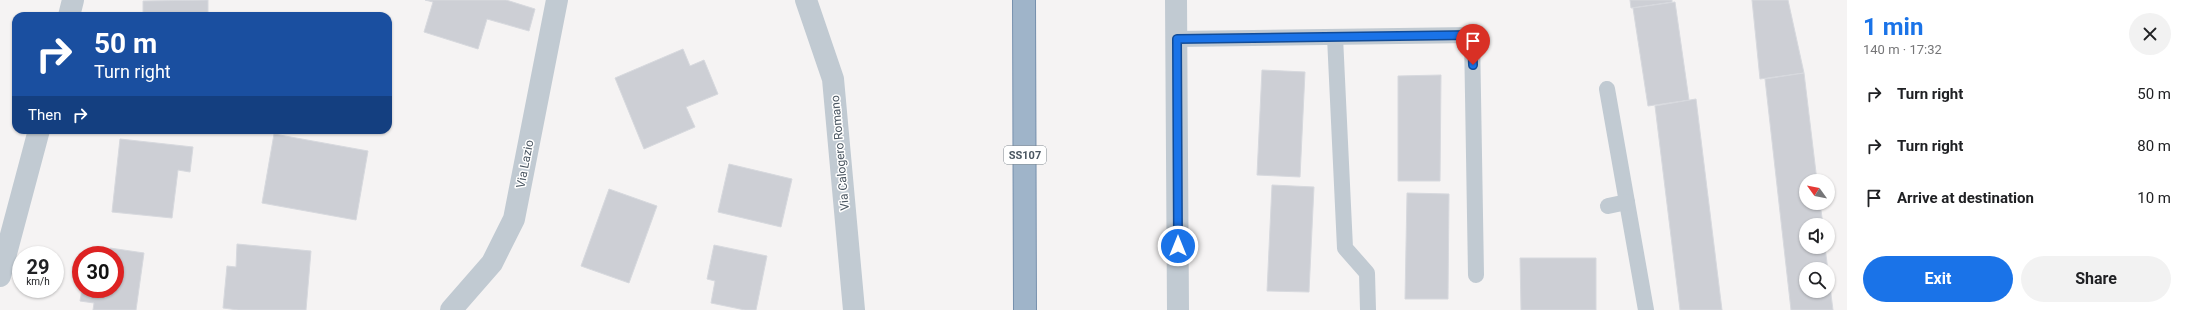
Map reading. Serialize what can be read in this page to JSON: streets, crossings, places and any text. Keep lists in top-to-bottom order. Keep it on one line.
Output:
{"streets":{"highway":["SS107"],"street":["Via Calogero Romano","Via Lazio"]},"north":"top left","page":{"heading":["1 min","140 m · 17:32"],"turn":["50 m","Turn right"],"list":[{"name":"Turn right","value":"50 m"},{"name":"Turn right","value":"80 m"},{"name":"Arrive at destination","value":"10 m"}],"then":"Then","speed":"29 km/h","limit":"30","buttons":["Exit","Share"]}}
